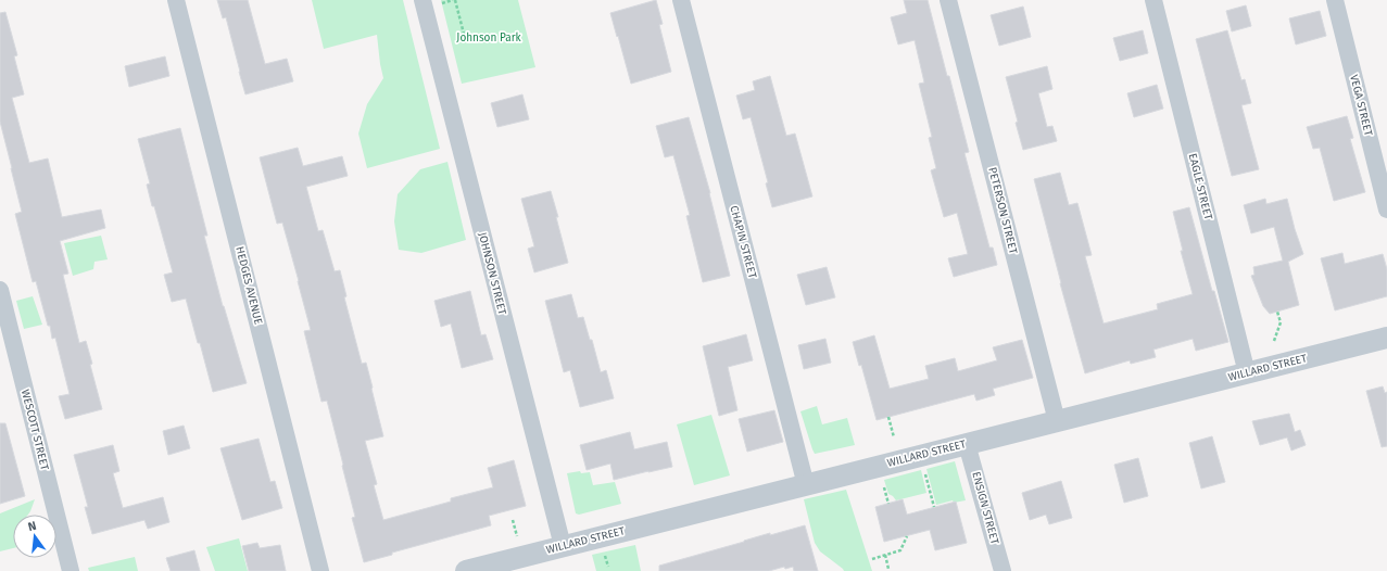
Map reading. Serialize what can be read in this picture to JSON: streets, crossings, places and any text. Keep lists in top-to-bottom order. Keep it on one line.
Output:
{"streets":{"street":["VEGA STREET","EAGLE STREET","PETERSON STREET","CHAPIN STREET","JOHNSON STREET","HEDGES AVENUE","WILLARD STREET","WESCOTT STREET","ENSIGN STREET"]},"crossings":[["EAGLE STREET","WILLARD STREET"],["PETERSON STREET","WILLARD STREET"],["CHAPIN STREET","WILLARD STREET"],["JOHNSON STREET","WILLARD STREET"],["WILLARD STREET","ENSIGN STREET"]],"parks":["Johnson Park"],"north":"top"}
